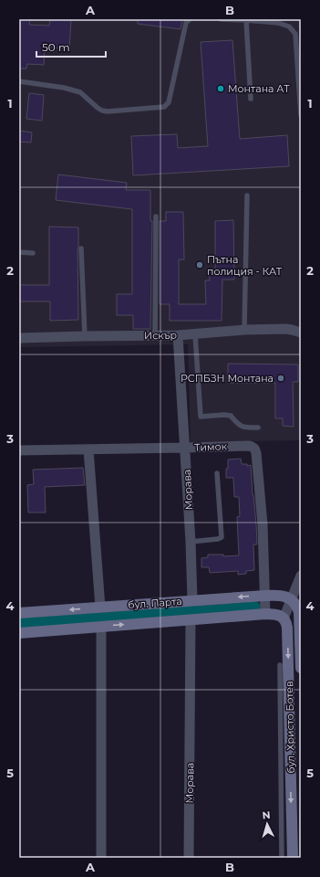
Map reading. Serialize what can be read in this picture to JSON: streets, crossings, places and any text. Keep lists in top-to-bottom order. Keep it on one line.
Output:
{"streets":{"main road":["бул. Парта","бул. Христо Ботев"],"street":["Искър","Тимок","Морава"]},"crossings":[["Искър","Морава"],["Тимок","Морава"],["Тимок","бул. Парта"],["Морава","бул. Парта"],["бул. Парта","бул. Христо Ботев"]],"one_way":["бул. Христо Ботев"],"places":["Монтана АТ","Пътна полиция - КАТ","РСПБЗН Монтана"],"scale_bar":"50 m","north":"top","grid":{"columns":["A","B"],"rows":["1","2","3","4","5"]}}
